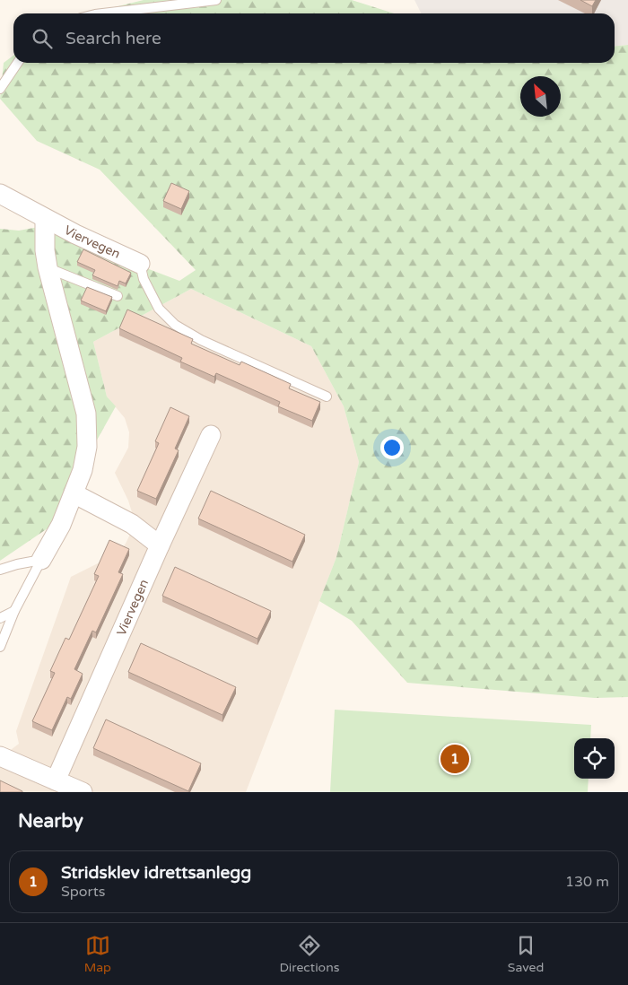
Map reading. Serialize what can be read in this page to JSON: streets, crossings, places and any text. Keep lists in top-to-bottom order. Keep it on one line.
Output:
{"streets":{"street":["Viervegen"]},"north":"top left","page":{"search":"Search here","pins":"1","heading":"Nearby","list":[{"mark":"1","name":"Stridsklev idrettsanlegg","note":"Sports","value":"130 m"}],"nav":["Map","Directions","Saved"]}}
